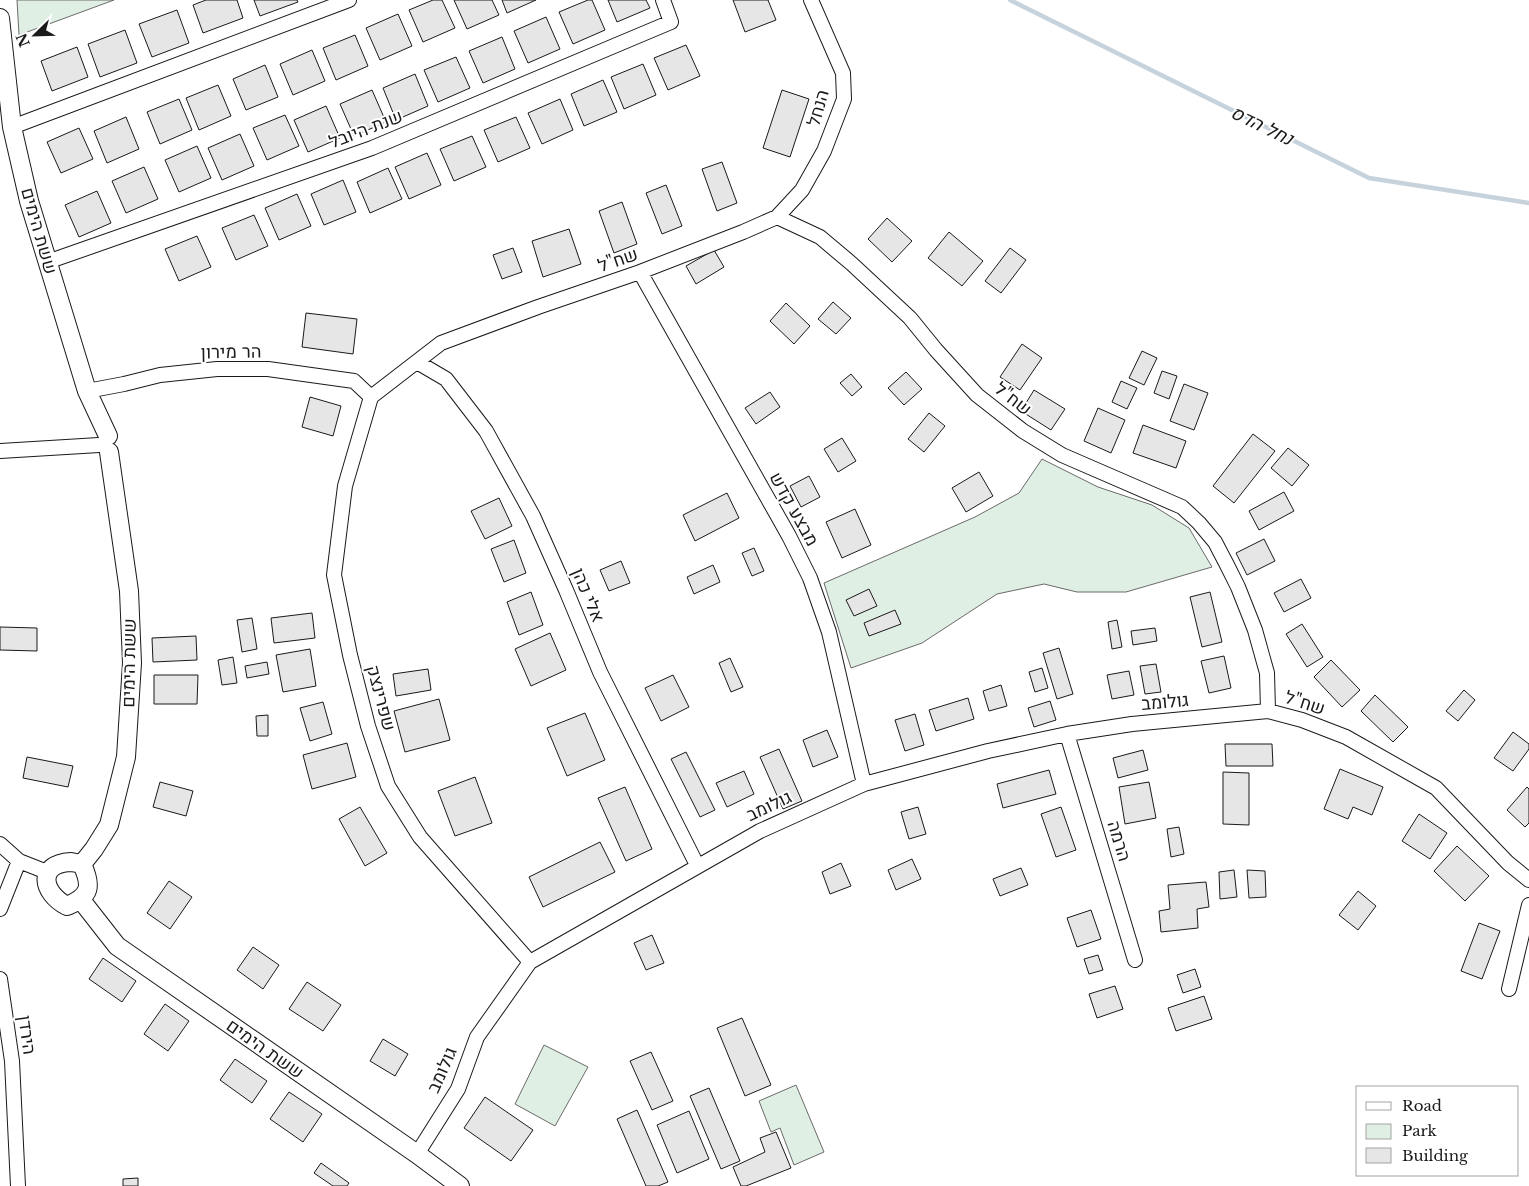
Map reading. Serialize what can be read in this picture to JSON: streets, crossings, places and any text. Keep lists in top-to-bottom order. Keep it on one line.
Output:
{"streets":{"street":["הנחל","שנת היובל","ששת הימים","שח\"ל","הר מירון","מבצע קדש","אלי כהן","שפרינצק","גולומב","הרמה","הירדן"]},"crossings":[["הנחל","שח\"ל"],["שנת היובל","ששת הימים"],["ששת הימים","הר מירון"],["ששת הימים","גולומב"],["שח\"ל","הר מירון"],["שח\"ל","מבצע קדש"],["שח\"ל","אלי כהן"],["שח\"ל","שפרינצק"],["שח\"ל","גולומב"],["הר מירון","שפרינצק"],["מבצע קדש","גולומב"],["אלי כהן","גולומב"],["שפרינצק","גולומב"],["גולומב","הרמה"]],"water":["נחל הדס"],"legend":["Road","Park","Building"],"north":"bottom left"}
